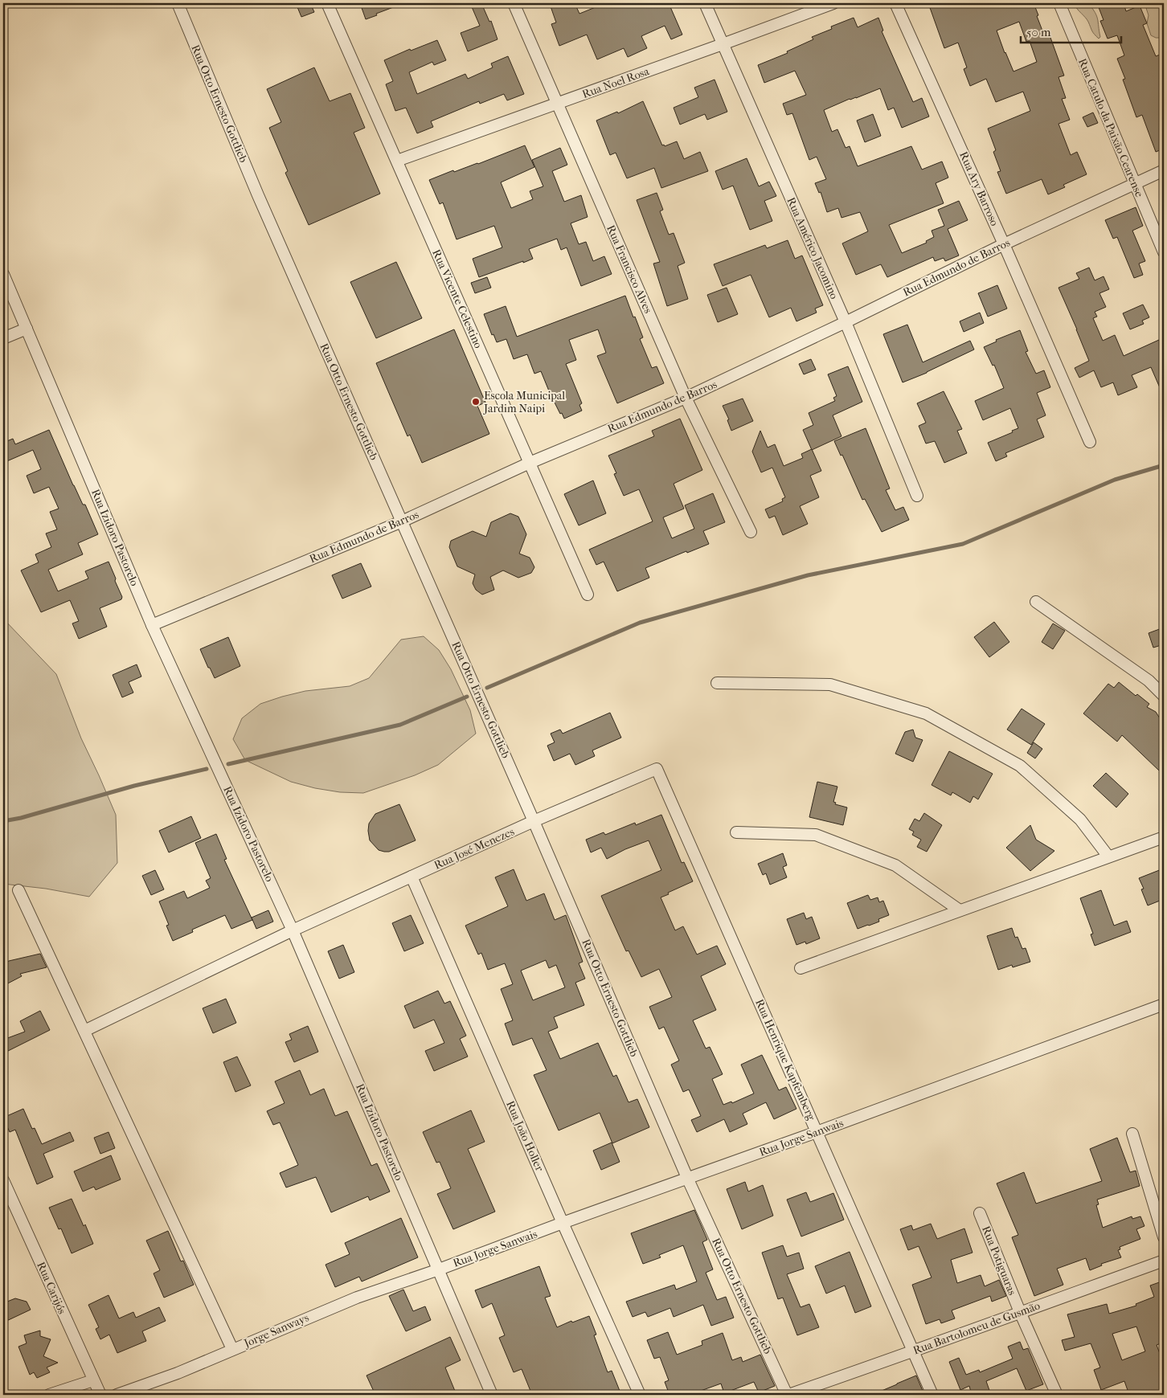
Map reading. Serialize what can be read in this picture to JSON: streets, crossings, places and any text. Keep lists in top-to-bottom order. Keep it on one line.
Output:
{"streets":{"street":["Rua Noel Rosa","Rua Otto Ernesto Gottlieb","Rua Catulo da Paixão Cearense","Rua Ary Barroso","Rua Américo Jacomino","Rua Edmundo de Barros","Rua Francisco Alves","Rua Vicente Celestino","Rua Izidoro Pastorelo","Rua José Menezes","Rua Henrique Kapfemberg","Rua João Holler","Rua Jorge Sanwais","Rua Potiguaras","Rua Carijós","Rua Bartolomeu de Gusmão","Jorge Sanways"]},"crossings":[["Rua Noel Rosa","Rua Américo Jacomino"],["Rua Noel Rosa","Rua Francisco Alves"],["Rua Noel Rosa","Rua Vicente Celestino"],["Rua Otto Ernesto Gottlieb","Rua Edmundo de Barros"],["Rua Otto Ernesto Gottlieb","Rua José Menezes"],["Rua Otto Ernesto Gottlieb","Rua Jorge Sanwais"],["Rua Otto Ernesto Gottlieb","Rua Bartolomeu de Gusmão"],["Rua Catulo da Paixão Cearense","Rua Edmundo de Barros"],["Rua Ary Barroso","Rua Edmundo de Barros"],["Rua Américo Jacomino","Rua Edmundo de Barros"],["Rua Edmundo de Barros","Rua Francisco Alves"],["Rua Edmundo de Barros","Rua Vicente Celestino"],["Rua Edmundo de Barros","Rua Izidoro Pastorelo"],["Rua Izidoro Pastorelo","Rua José Menezes"],["Rua Izidoro Pastorelo","Rua Jorge Sanwais"],["Rua Izidoro Pastorelo","Jorge Sanways"],["Rua José Menezes","Rua Henrique Kapfemberg"],["Rua José Menezes","Rua João Holler"],["Rua Henrique Kapfemberg","Rua Jorge Sanwais"],["Rua Henrique Kapfemberg","Rua Bartolomeu de Gusmão"],["Rua João Holler","Rua Jorge Sanwais"],["Rua Jorge Sanwais","Jorge Sanways"],["Rua Potiguaras","Rua Bartolomeu de Gusmão"]],"places":["Escola Municipal Jardim Naipi"],"scale_bar":"50 m"}
